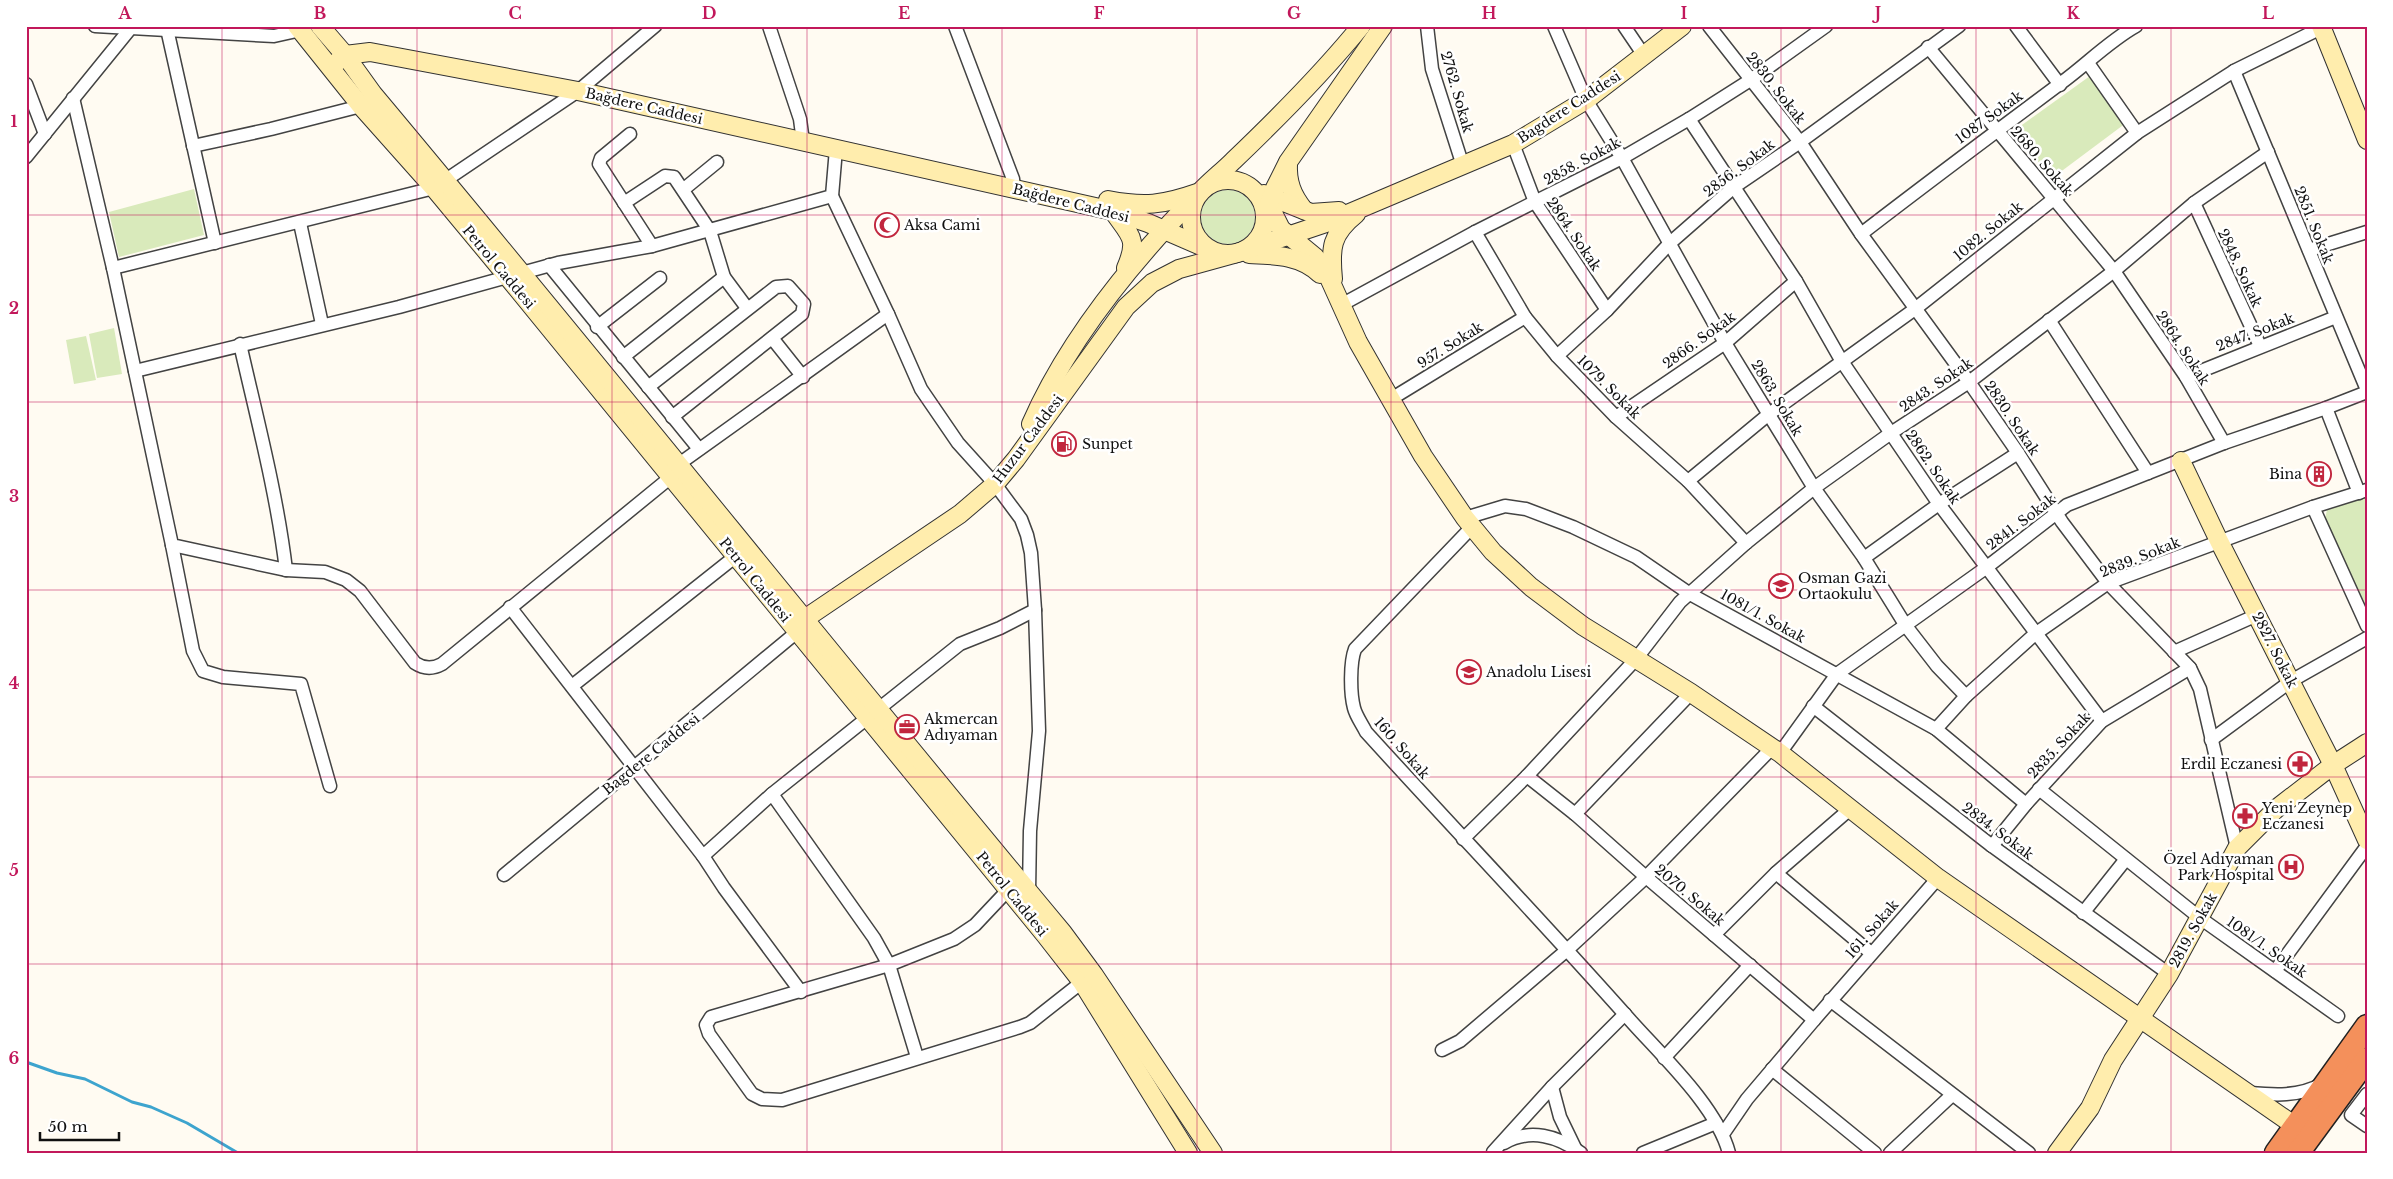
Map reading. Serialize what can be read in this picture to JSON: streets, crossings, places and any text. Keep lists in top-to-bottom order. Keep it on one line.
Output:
{"streets":{"main road":["Bağdere Caddesi","Bagdere Caddesi","Petrol Caddesi","Huzur Caddesi","2827. Sokak","2819. Sokak"],"street":["2830. Sokak","2762. Sokak","1087 Sokak","2858. Sokak","2680. Sokak","2856. Sokak","2851. Sokak","1082. Sokak","2864. Sokak","2848. Sokak","2847. Sokak","2866. Sokak","957. Sokak","2843. Sokak","1079. Sokak","2863. Sokak","2862. Sokak","2841. Sokak","2839. Sokak","1081/1. Sokak","2835. Sokak","160. Sokak","2834. Sokak","2070. Sokak","161. Sokak"]},"crossings":[["2830. Sokak","1087 Sokak"],["2830. Sokak","2858. Sokak"],["2830. Sokak","2856. Sokak"],["2830. Sokak","1082. Sokak"],["2830. Sokak","2843. Sokak"],["2830. Sokak","2841. Sokak"],["2830. Sokak","2839. Sokak"],["2830. Sokak","2835. Sokak"],["2830. Sokak","2819. Sokak"],["2762. Sokak","Bagdere Caddesi"],["Bağdere Caddesi","Huzur Caddesi"],["Bagdere Caddesi","2864. Sokak"],["Bagdere Caddesi","Petrol Caddesi"],["Bagdere Caddesi","2863. Sokak"],["Bagdere Caddesi","Huzur Caddesi"],["1087 Sokak","2680. Sokak"],["2858. Sokak","2864. Sokak"],["2858. Sokak","1079. Sokak"],["2858. Sokak","2863. Sokak"],["2858. Sokak","2862. Sokak"],["2680. Sokak","2856. Sokak"],["2680. Sokak","1082. Sokak"],["2680. Sokak","2864. Sokak"],["2680. Sokak","2843. Sokak"],["2856. Sokak","2864. Sokak"],["2856. Sokak","1079. Sokak"],["2856. Sokak","2863. Sokak"],["2856. Sokak","2862. Sokak"],["2851. Sokak","1082. Sokak"],["2851. Sokak","2847. Sokak"],["2851. Sokak","2843. Sokak"],["2851. Sokak","2841. Sokak"],["1082. Sokak","1079. Sokak"],["1082. Sokak","2863. Sokak"],["1082. Sokak","2862. Sokak"],["2864. Sokak","2847. Sokak"],["2864. Sokak","2843. Sokak"],["2864. Sokak","2841. Sokak"],["Petrol Caddesi","Huzur Caddesi"],["2848. Sokak","2847. Sokak"],["2848. Sokak","2843. Sokak"],["2866. Sokak","1079. Sokak"],["2866. Sokak","2863. Sokak"],["2866. Sokak","2862. Sokak"],["957. Sokak","1079. Sokak"],["2843. Sokak","1079. Sokak"],["2843. Sokak","2863. Sokak"],["2843. Sokak","2862. Sokak"],["2843. Sokak","1081/1. Sokak"],["2843. Sokak","160. Sokak"],["2843. Sokak","2070. Sokak"],["2863. Sokak","2841. Sokak"],["2863. Sokak","2839. Sokak"],["2862. Sokak","2841. Sokak"],["2862. Sokak","2839. Sokak"],["2862. Sokak","2835. Sokak"],["2841. Sokak","1081/1. Sokak"],["2841. Sokak","2827. Sokak"],["2841. Sokak","160. Sokak"],["2841. Sokak","2834. Sokak"],["2841. Sokak","2070. Sokak"],["2839. Sokak","1081/1. Sokak"],["2839. Sokak","2827. Sokak"],["1081/1. Sokak","2835. Sokak"],["1081/1. Sokak","160. Sokak"],["1081/1. Sokak","2819. Sokak"],["2827. Sokak","2819. Sokak"],["2835. Sokak","2834. Sokak"],["2834. Sokak","2819. Sokak"]],"places":{"mosque":["Aksa Cami"],"fuel station":["Sunpet"],"building":["Bina"],"school or university":["Osman Gazi Ortaokulu","Anadolu Lisesi"],"office":["Akmercan Adıyaman"],"pharmacy":["Erdil Eczanesi","Yeni Zeynep Eczanesi"],"hospital":["Özel Adıyaman Park Hospital"]},"scale_bar":"50 m","grid":{"columns":["A","B","C","D","E","F","G","H","I","J","K","L"],"rows":["1","2","3","4","5","6"]}}
